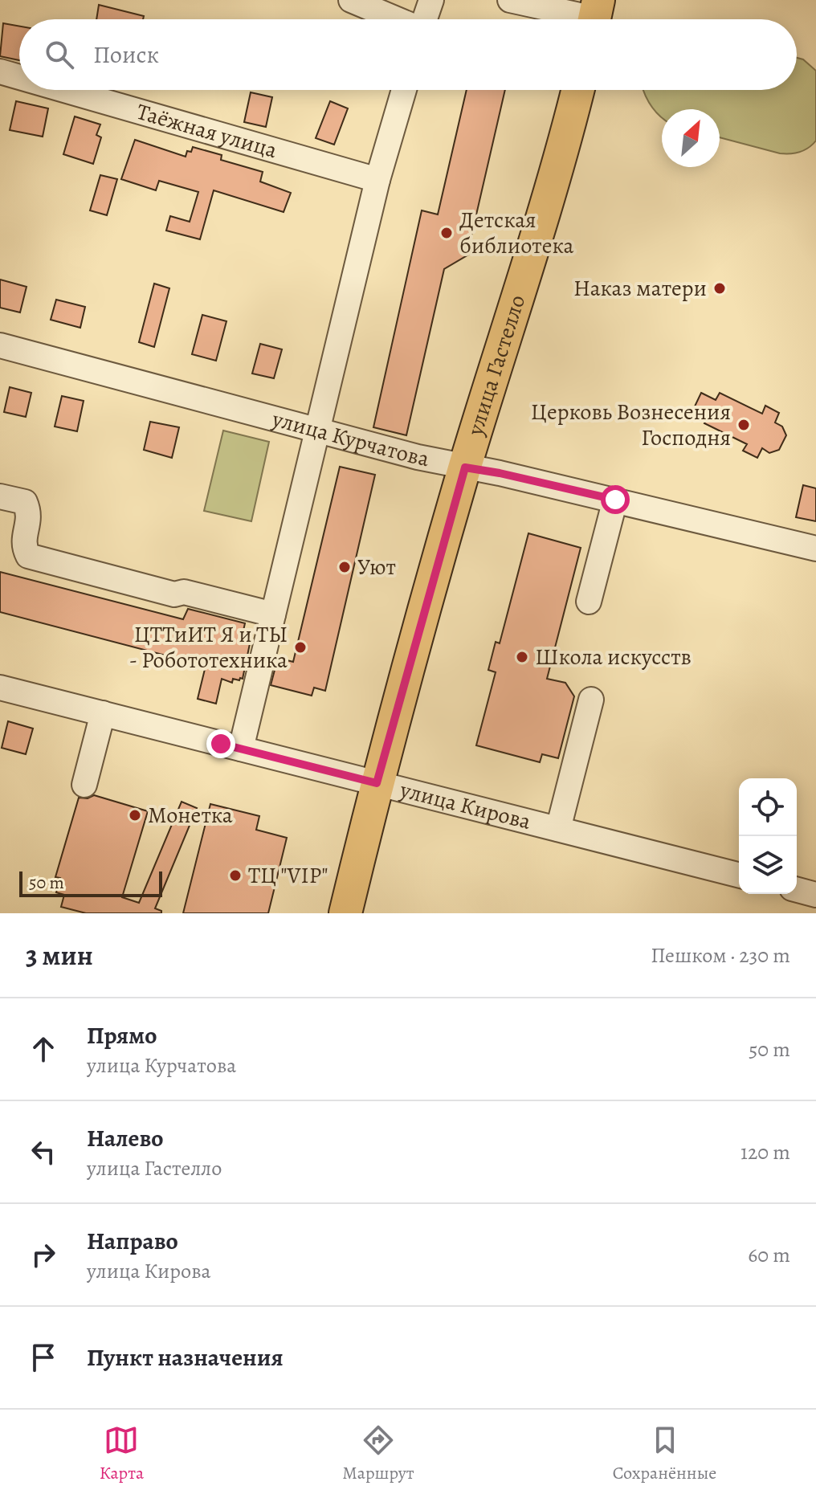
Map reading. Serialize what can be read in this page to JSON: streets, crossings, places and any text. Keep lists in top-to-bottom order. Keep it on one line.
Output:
{"streets":{"main road":["улица Гастелло"],"street":["Таёжная улица","улица Курчатова","улица Кирова"]},"crossings":[["улица Гастелло","улица Курчатова"],["улица Гастелло","улица Кирова"]],"places":["Детская библиотека","Наказ матери","Церковь Вознесения Господня","Уют","ЦТТиИТ Я и ТЫ - Робототехника","Школа искусств","Монетка","ТЦ \"VIP\""],"scale_bar":"50 m","north":"top right","page":{"search":"Поиск","scale":"50 m","heading":["3 мин","Пешком · 230 m"],"list":[["Прямо","улица Курчатова","50 m"],["Налево","улица Гастелло","120 m"],["Направо","улица Кирова","60 m"],"Пункт назначения"],"nav":["Карта","Маршрут","Сохранённые"]}}
